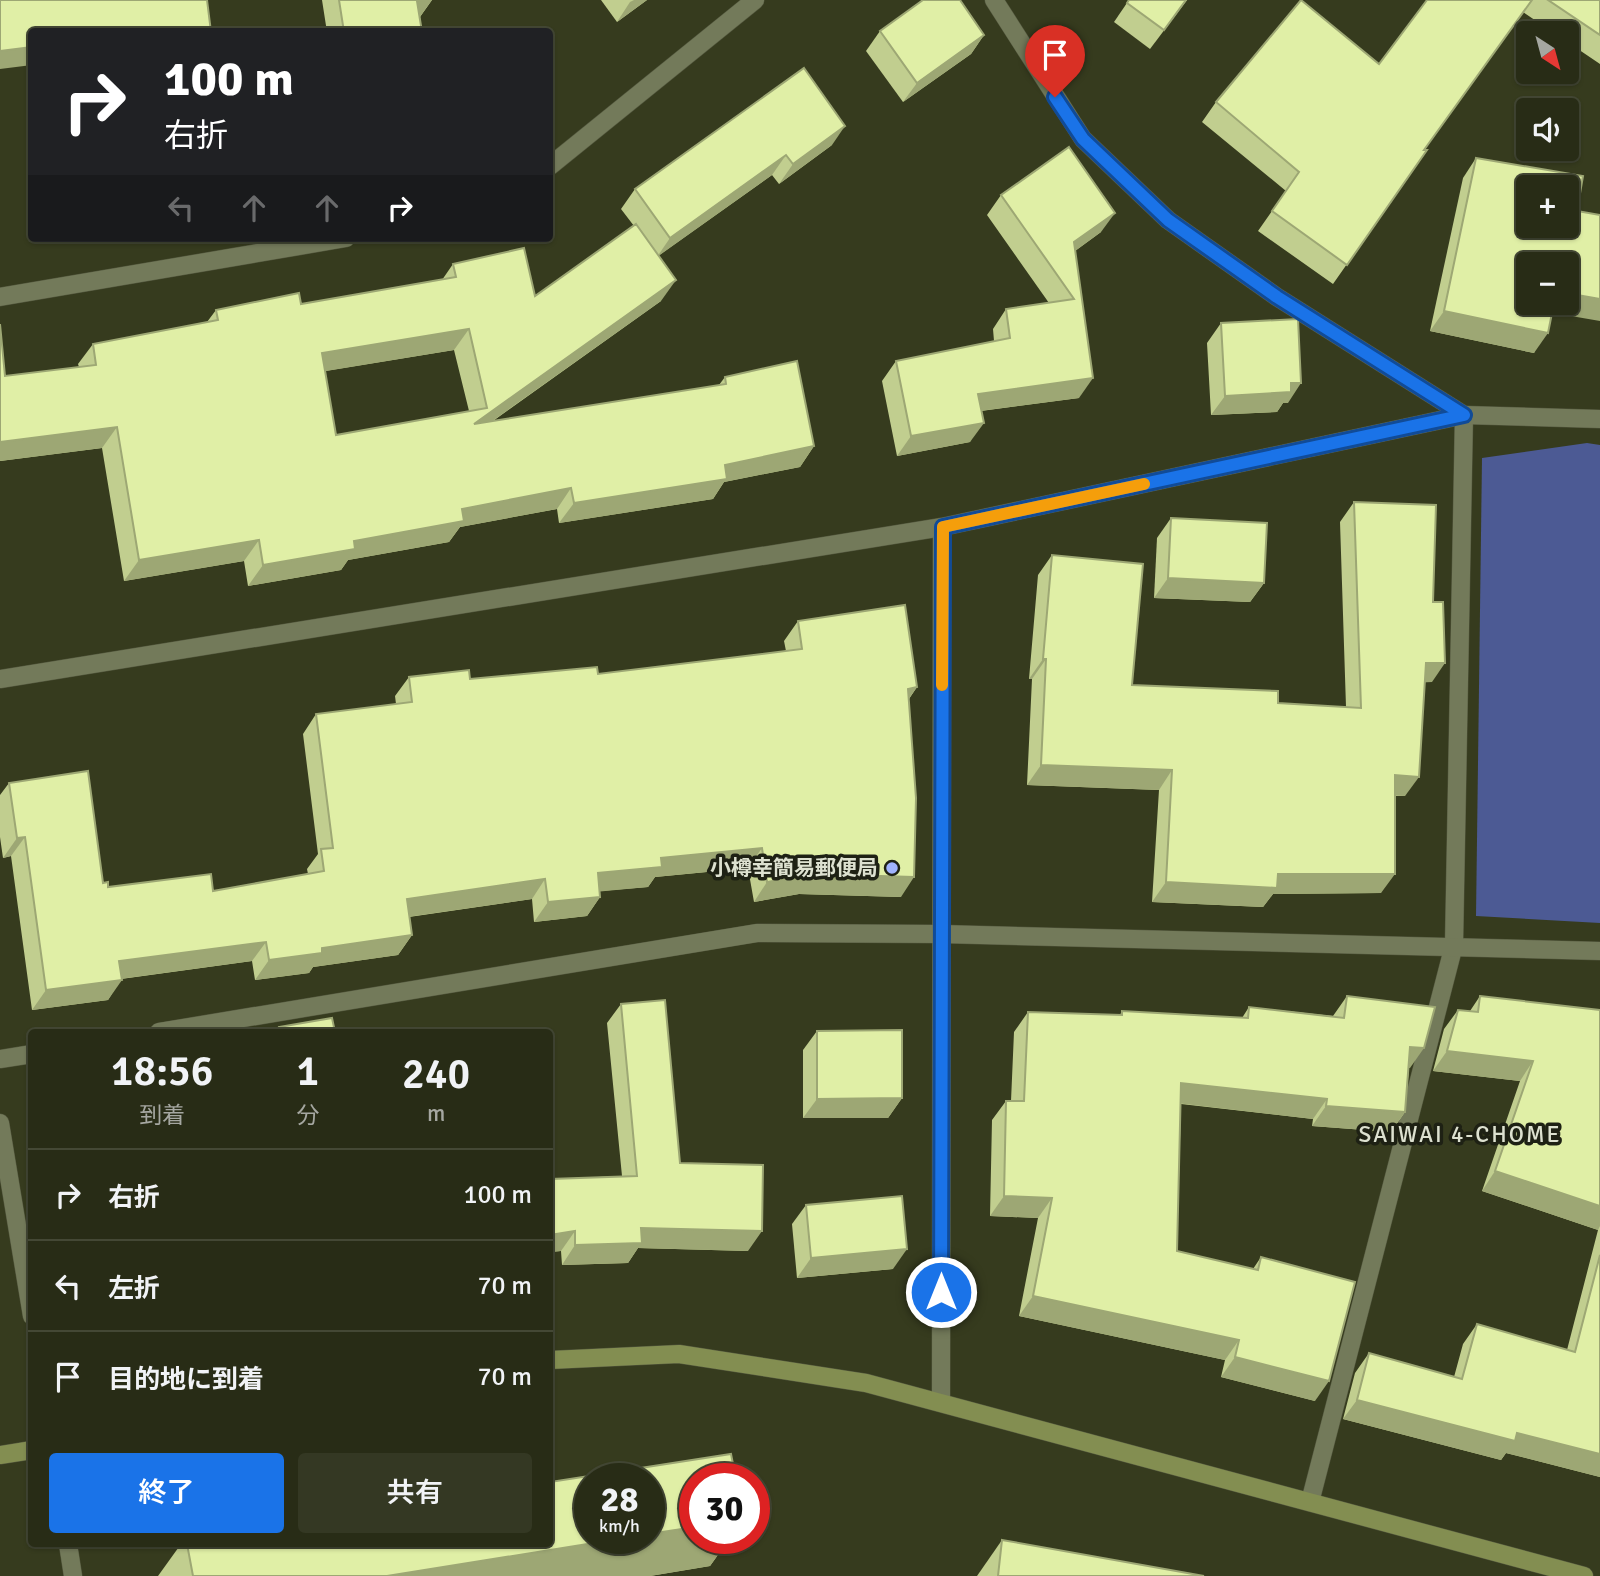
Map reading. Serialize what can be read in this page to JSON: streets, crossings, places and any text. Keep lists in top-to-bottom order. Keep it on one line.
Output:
{"districts":["SAIWAI 4-CHOME"],"places":["小樽幸簡易郵便局"],"north":"bottom right","page":{"map_buttons":["+","−"],"turn":["100 m","右折"],"eta":["18:56","到着","1","分","240","m"],"list":[{"name":"右折","value":"100 m"},{"name":"左折","value":"70 m"},{"name":"目的地に到着","value":"70 m"}],"buttons":["終了","共有"],"speed":"28 km/h","limit":"30"}}
